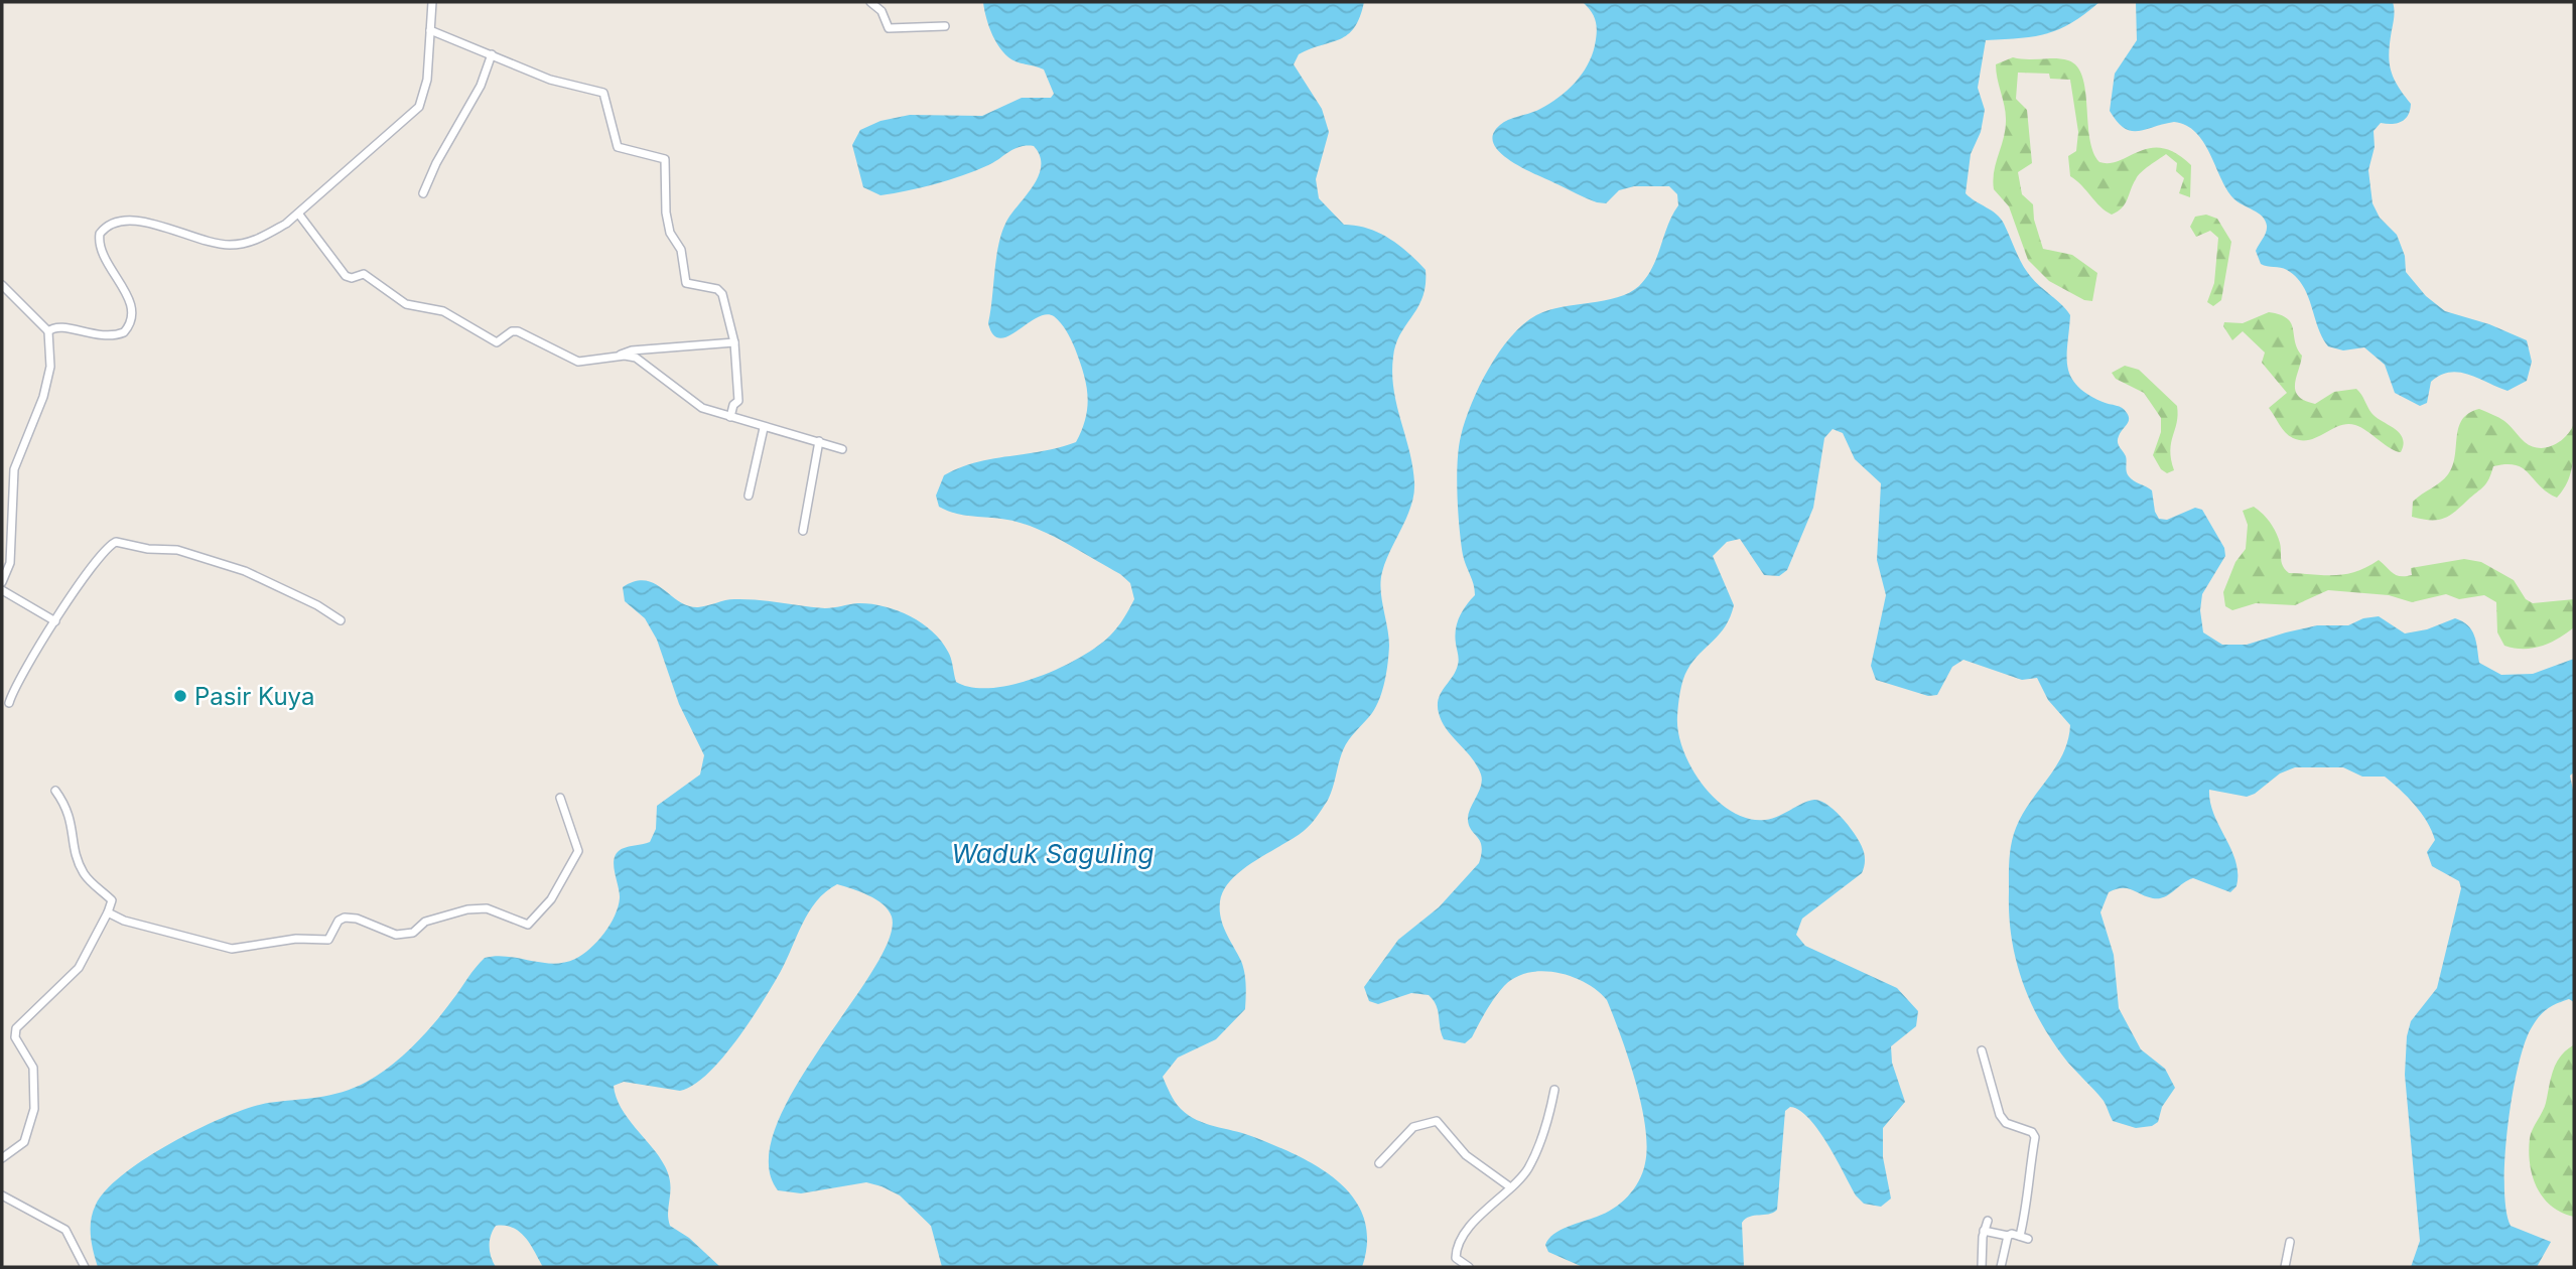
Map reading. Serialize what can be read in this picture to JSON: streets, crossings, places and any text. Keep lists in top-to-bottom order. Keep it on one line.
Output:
{"water":["Waduk Saguling"],"places":["Pasir Kuya"]}
